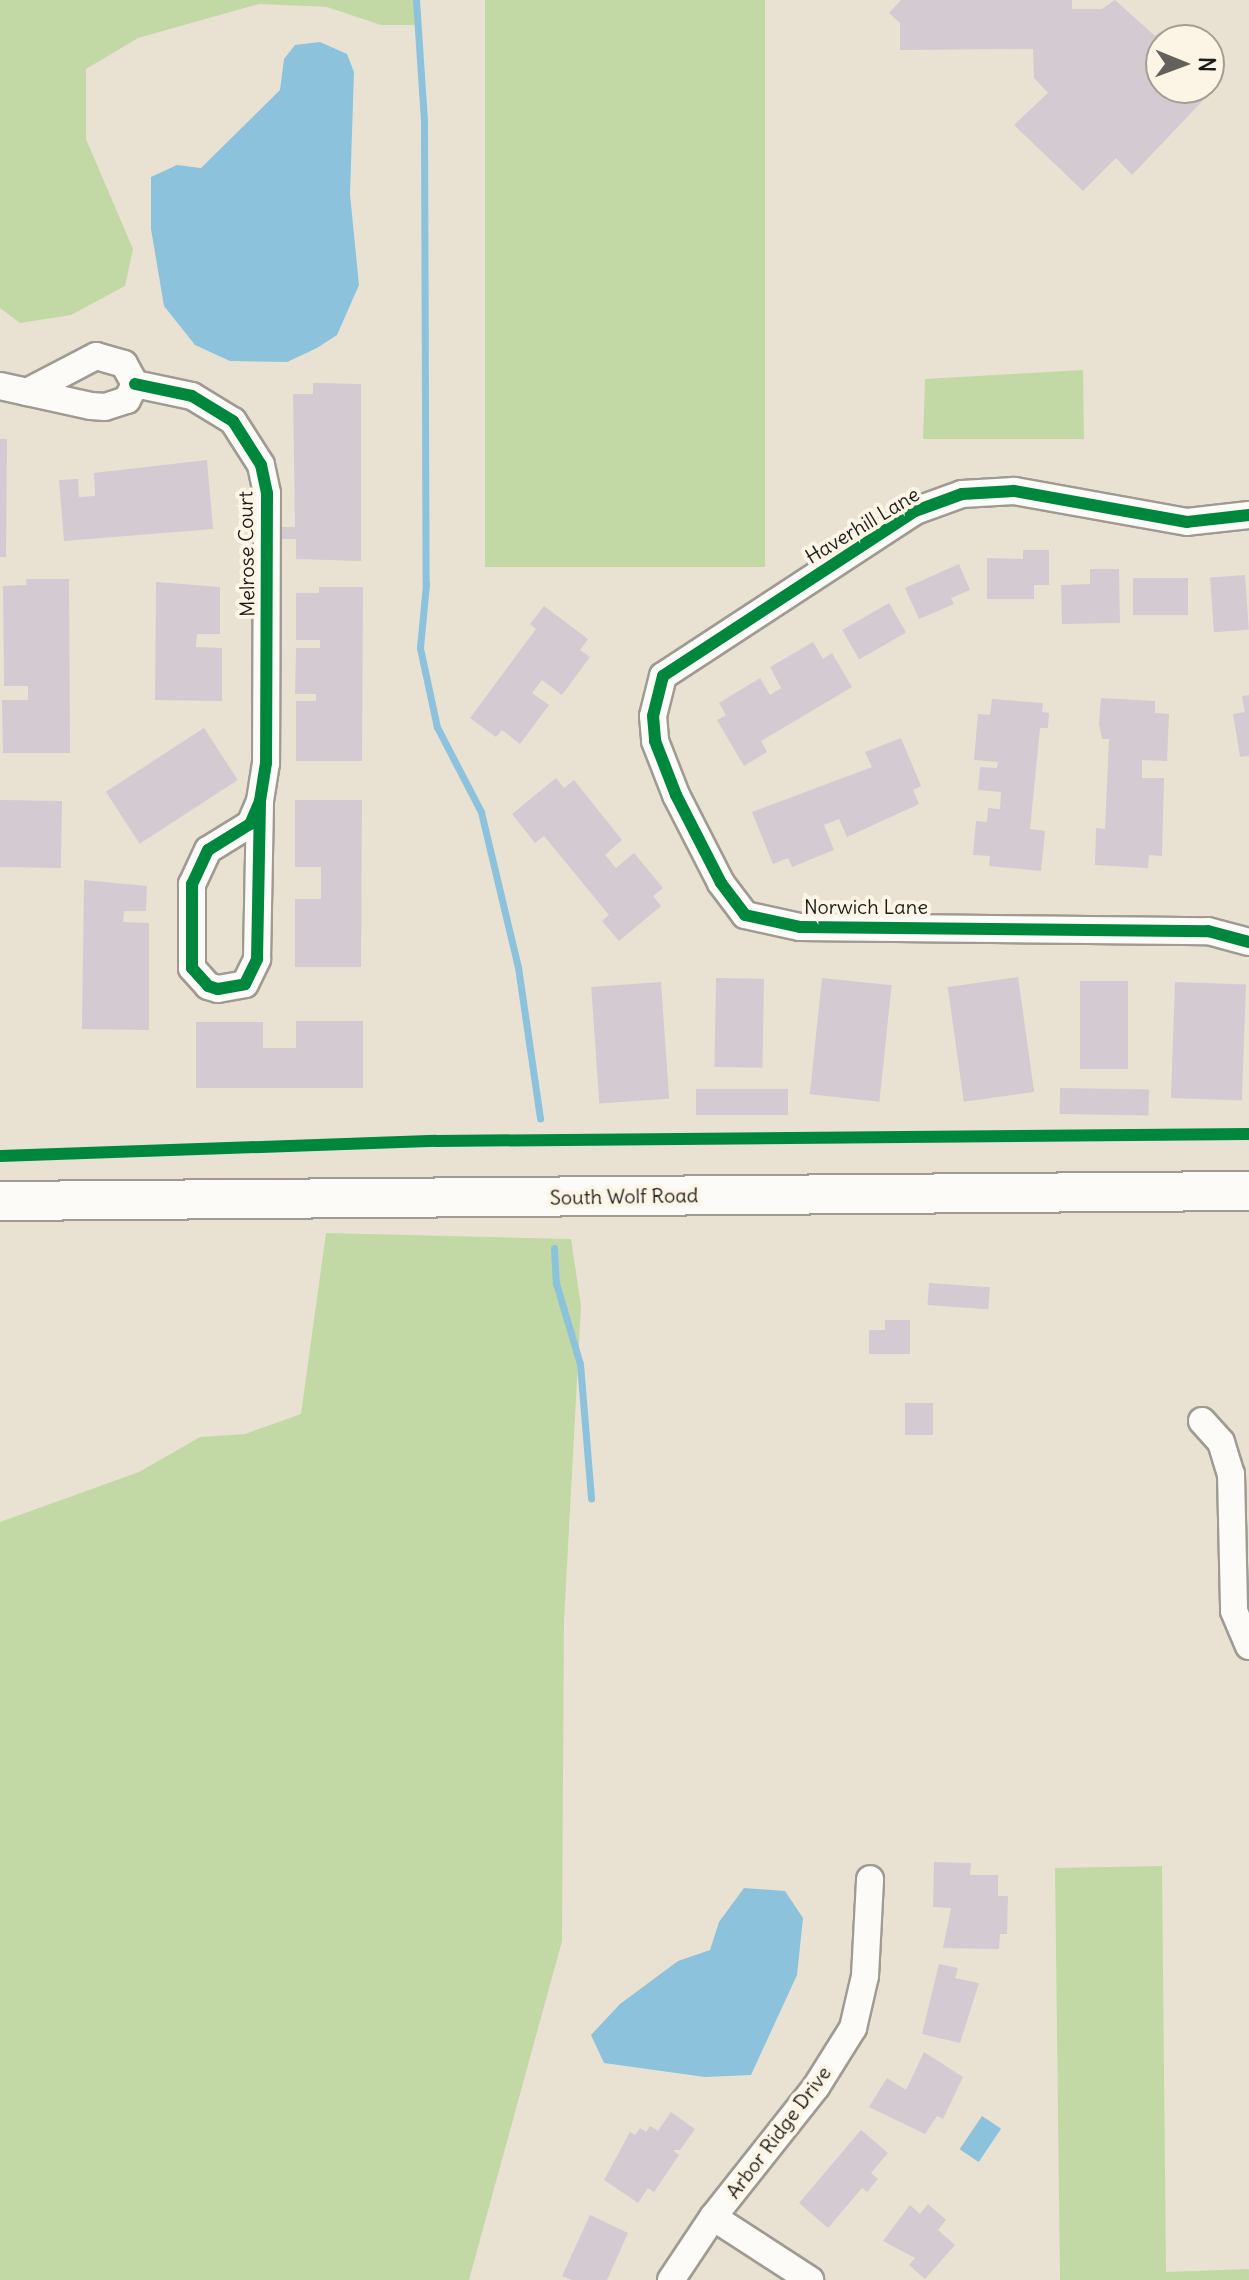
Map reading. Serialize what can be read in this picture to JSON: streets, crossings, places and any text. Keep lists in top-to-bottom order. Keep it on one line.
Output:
{"streets":{"main road":["South Wolf Road"],"street":["Haverhill Lane","Melrose Court","Norwich Lane","Arbor Ridge Drive"]},"crossings":[["Haverhill Lane","Norwich Lane"]],"north":"right"}
